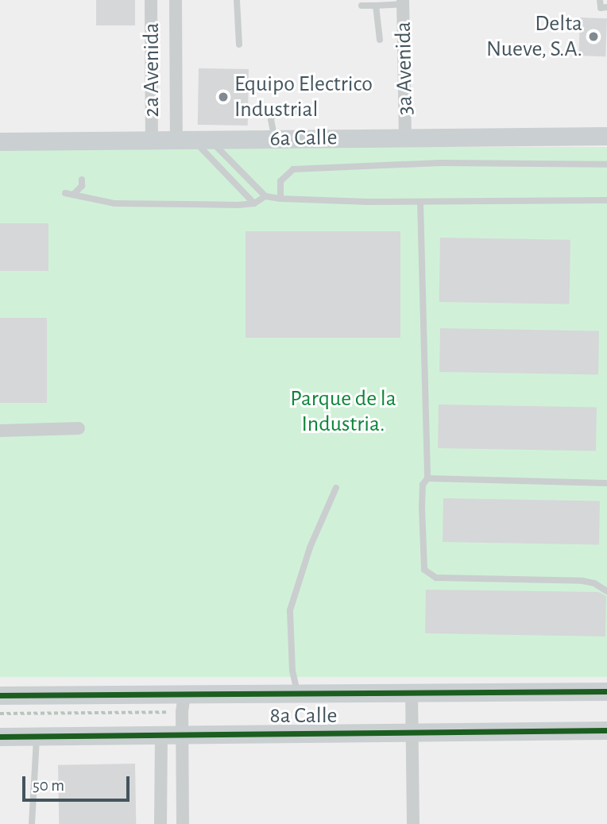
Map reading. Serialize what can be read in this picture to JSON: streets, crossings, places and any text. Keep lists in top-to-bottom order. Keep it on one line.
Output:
{"streets":{"street":["3a Avenida","2a Avenida","6a Calle","8a Calle"]},"crossings":[["3a Avenida","6a Calle"],["2a Avenida","6a Calle"]],"parks":["Parque de la Industria."],"places":["Delta Nueve, S.A.","Equipo Electrico Industrial"],"scale_bar":"50 m"}
